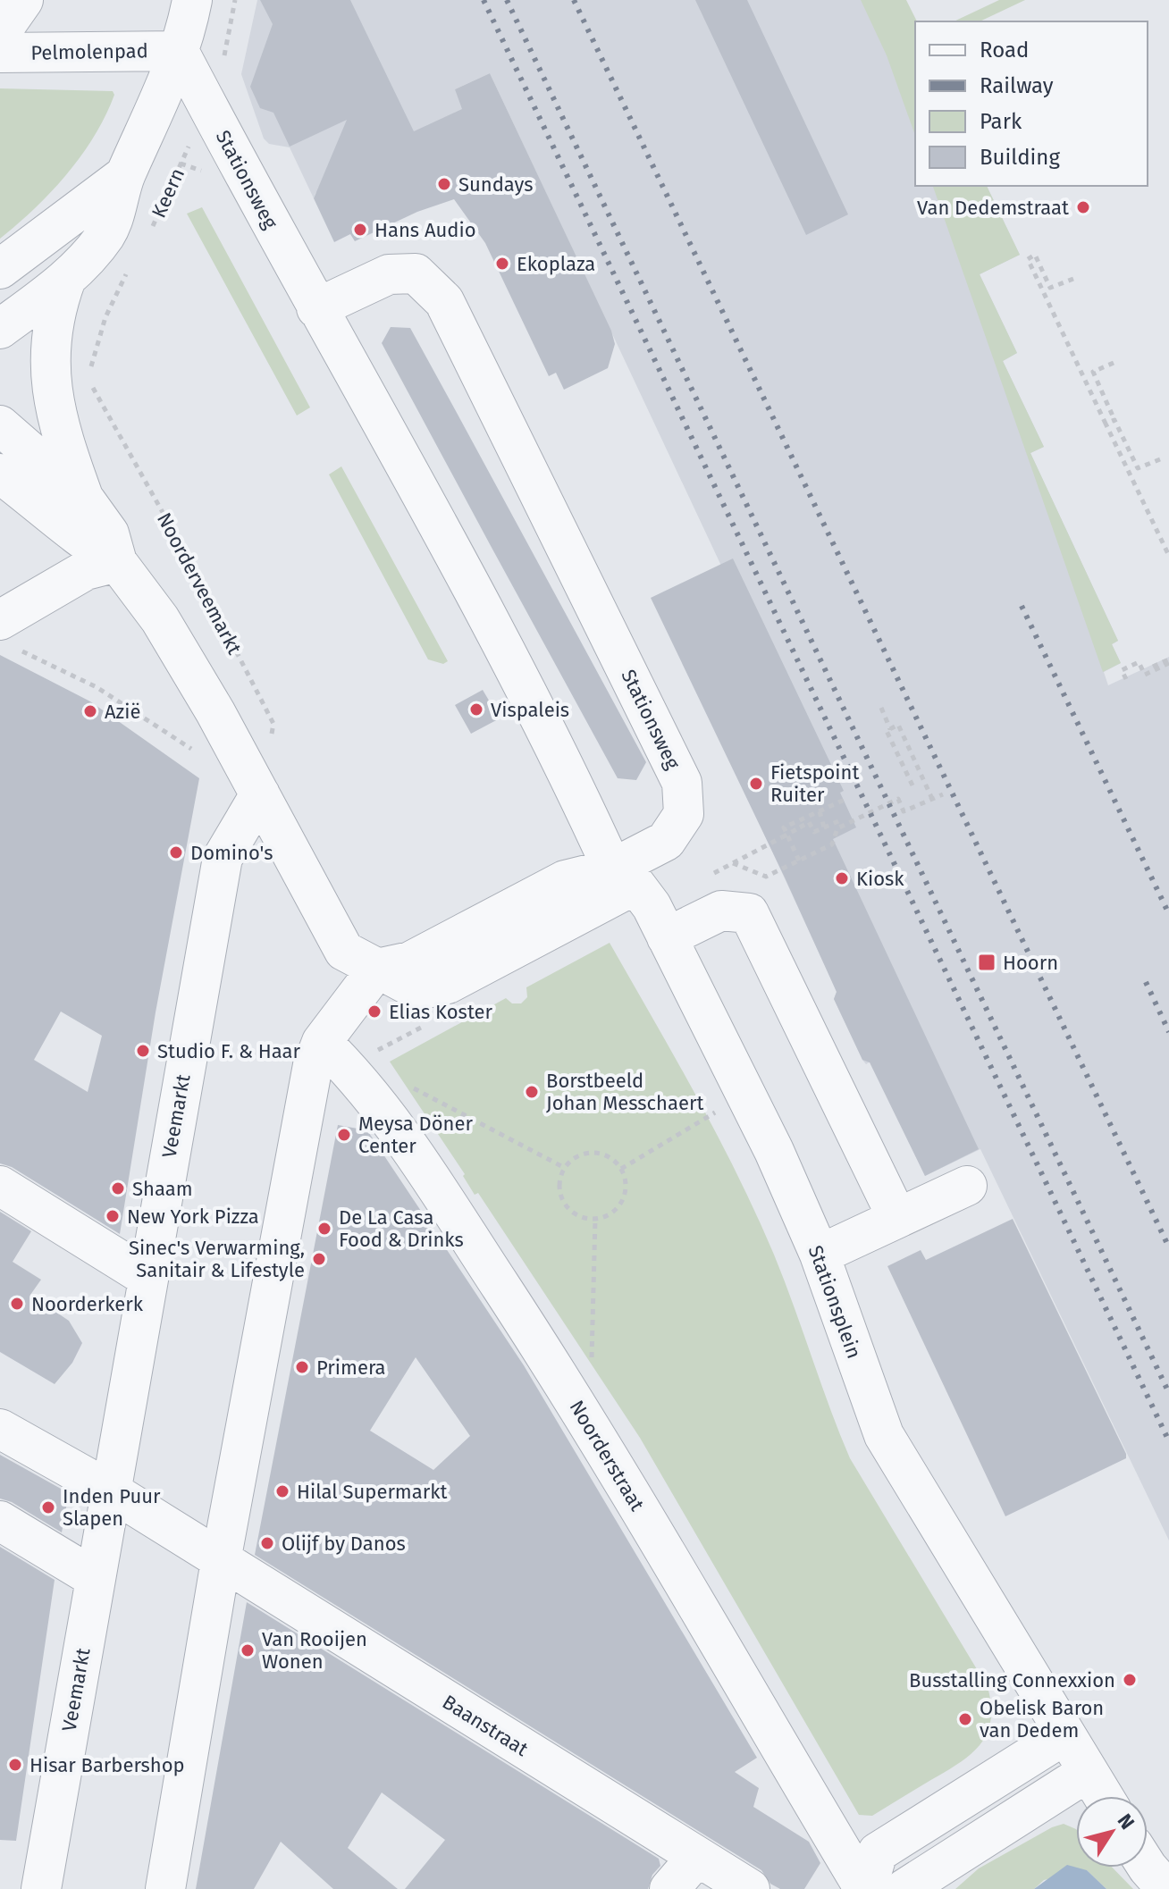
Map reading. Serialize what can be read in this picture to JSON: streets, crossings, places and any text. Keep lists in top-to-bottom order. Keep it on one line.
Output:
{"streets":{"street":["Pelmolenpad","Stationsweg","Veemarkt","Stationsplein","Noorderstraat","Baanstraat"],"path":["Keern","Noorderveemarkt"]},"crossings":[["Pelmolenpad","Stationsweg"],["Stationsweg","Keern"],["Stationsweg","Stationsplein"],["Noorderveemarkt","Veemarkt"],["Stationsplein","Noorderstraat"]],"places":{"other":["Sundays","Van Dedemstraat","Hans Audio","Ekoplaza","Vispaleis","Azië","Fietspoint Ruiter","Domino's","Kiosk","Elias Koster","Studio F. & Haar","Borstbeeld Johan Messchaert","Meysa Döner Center","Shaam","New York Pizza","De La Casa Food & Drinks","Sinec's Verwarming, Sanitair & Lifestyle","Noorderkerk","Primera","Hilal Supermarkt","Inden Puur Slapen","Olijf by Danos","Van Rooijen Wonen","Busstalling Connexxion","Obelisk Baron van Dedem","Hisar Barbershop"],"transit":["Hoorn"]},"legend":["Road","Railway","Park","Building"],"north":"top right"}
